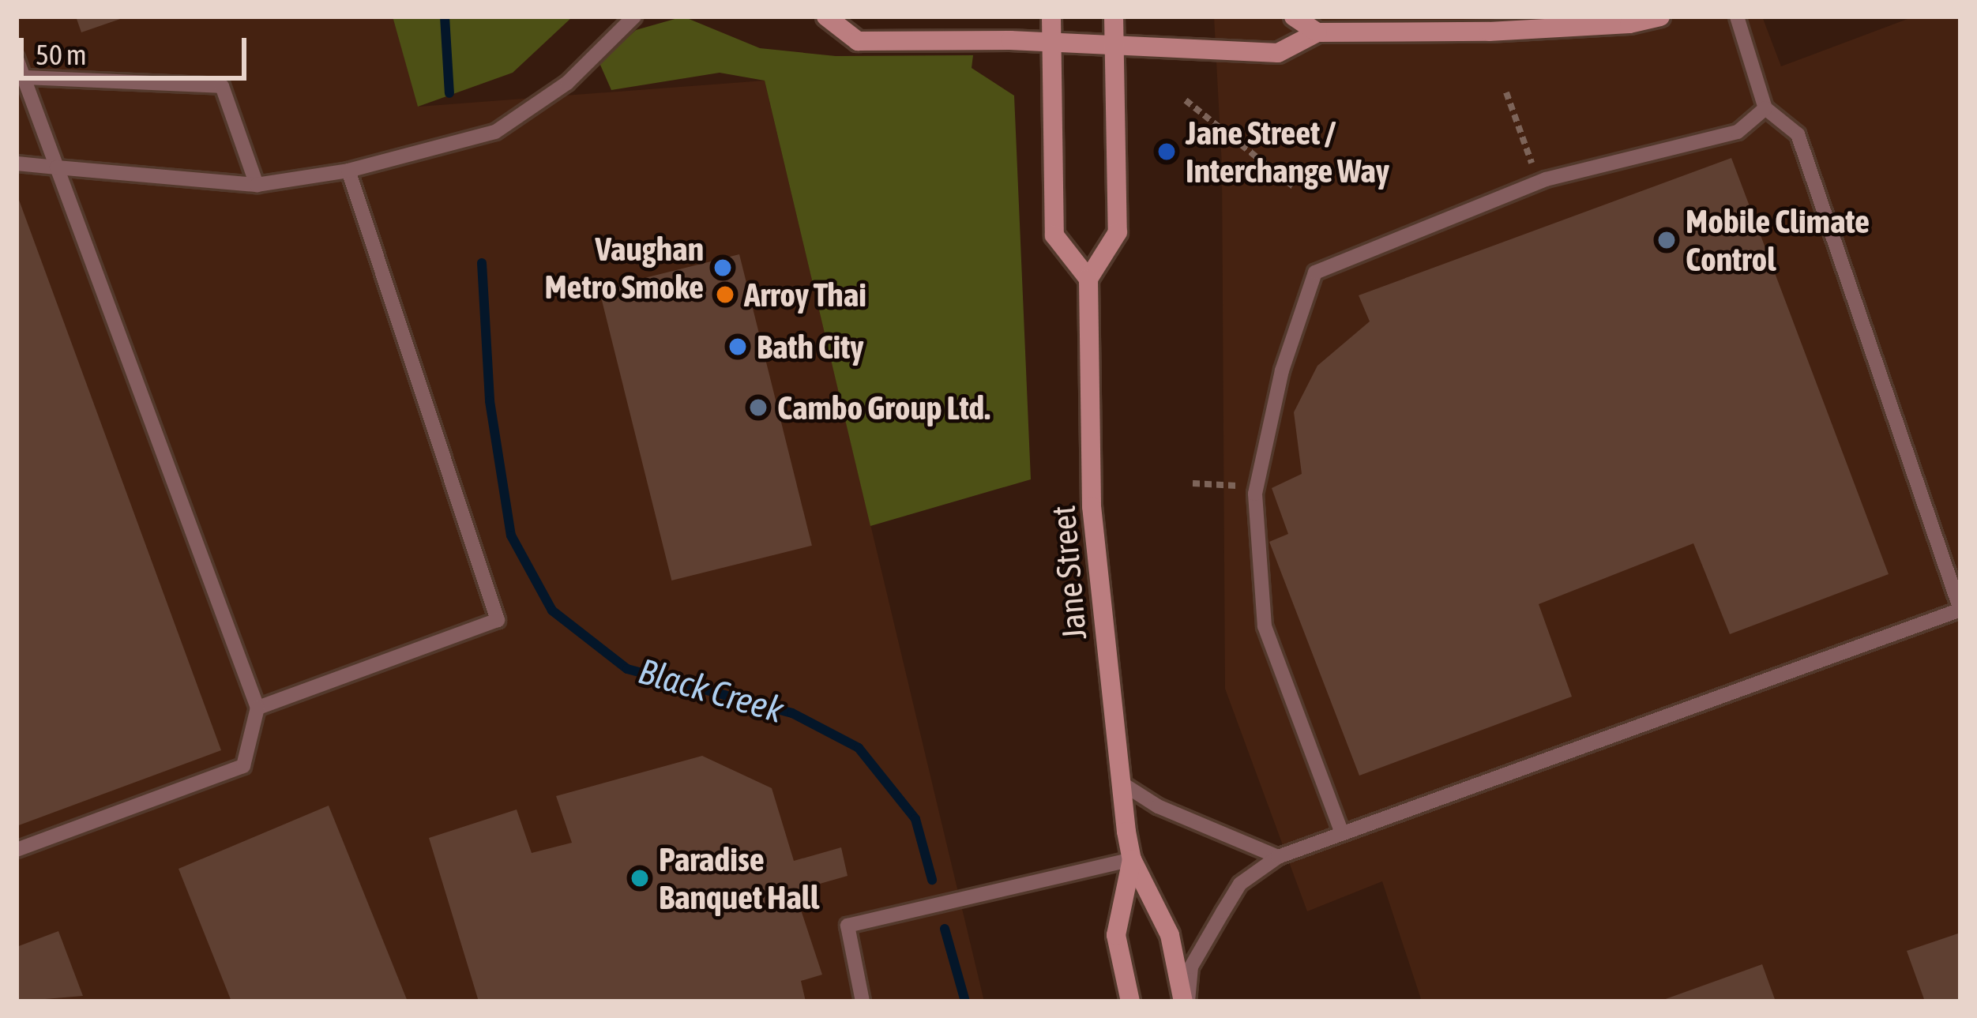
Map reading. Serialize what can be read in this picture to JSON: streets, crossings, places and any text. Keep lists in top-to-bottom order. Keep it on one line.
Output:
{"streets":{"main road":["Jane Street"]},"water":["Black Creek"],"places":["Jane Street / Interchange Way","Mobile Climate Control","Vaughan Metro Smoke","Arroy Thai","Bath City","Cambo Group Ltd.","Paradise Banquet Hall"],"scale_bar":"50 m"}
